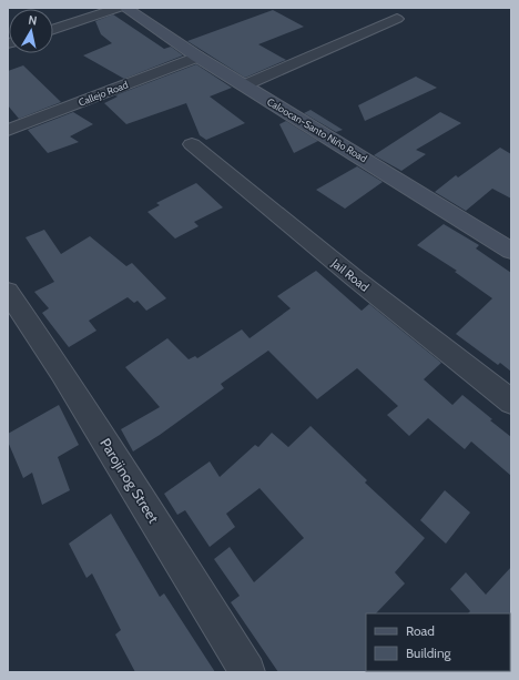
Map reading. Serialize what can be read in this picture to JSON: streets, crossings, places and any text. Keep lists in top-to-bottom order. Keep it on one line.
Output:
{"streets":{"street":["Callejo Road","Caloocan-Santo Niño Road","Jail Road","Parojinog Street"]},"crossings":[["Callejo Road","Caloocan-Santo Niño Road"]],"legend":["Road","Building"],"north":"top"}
